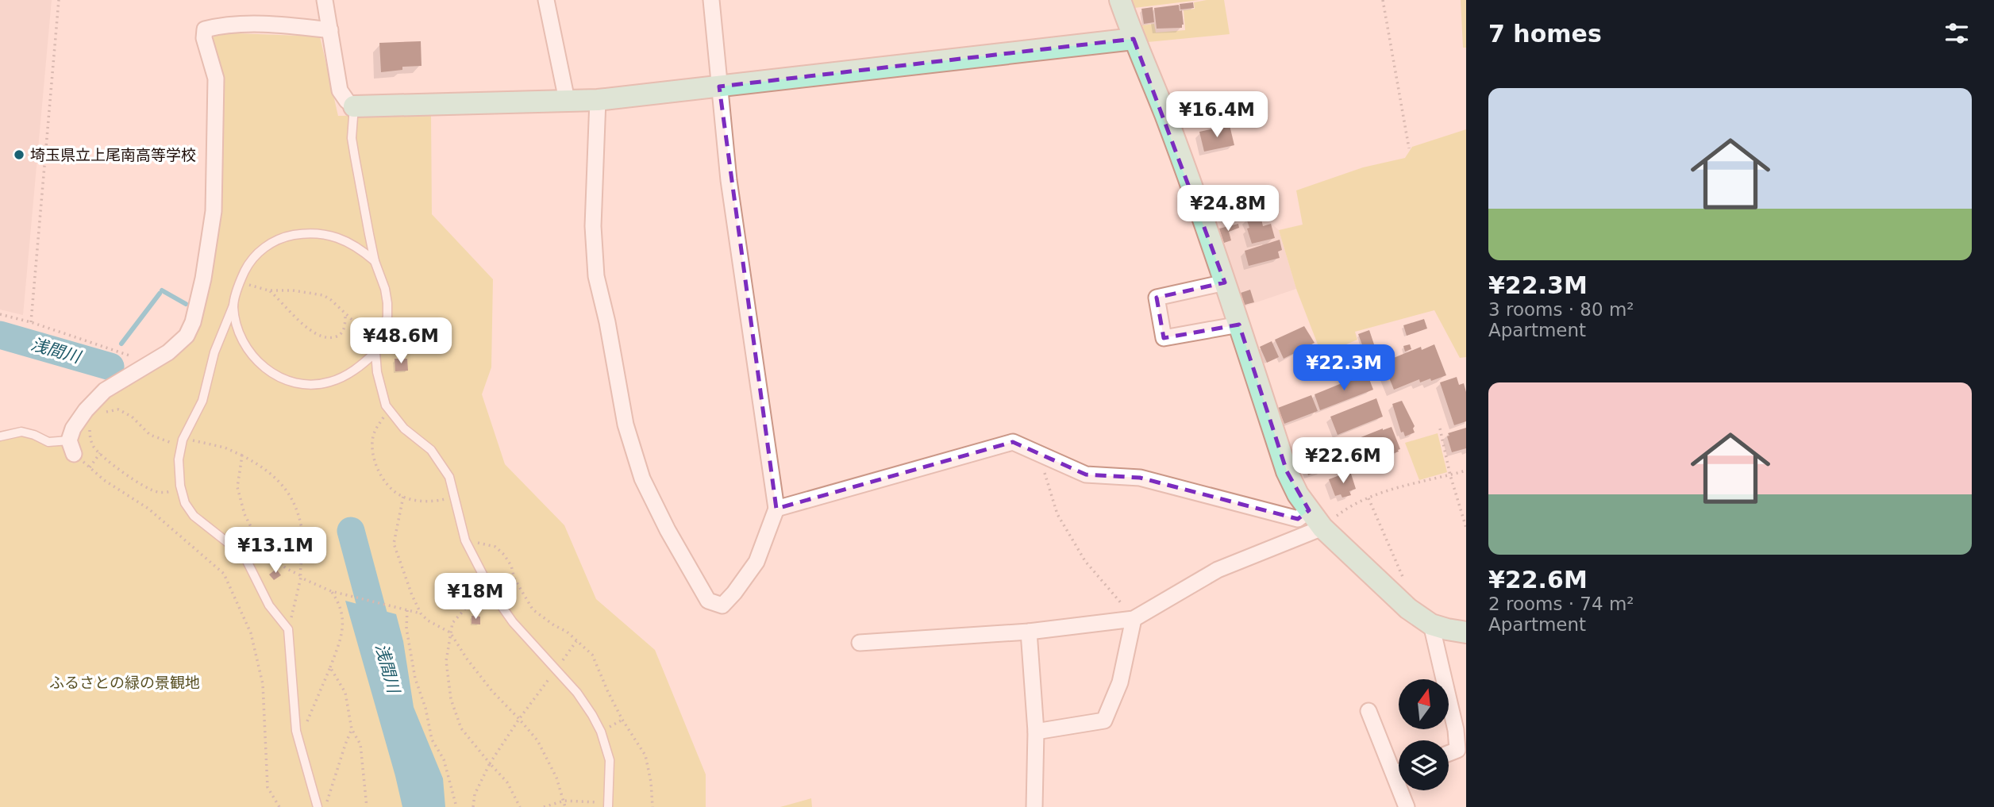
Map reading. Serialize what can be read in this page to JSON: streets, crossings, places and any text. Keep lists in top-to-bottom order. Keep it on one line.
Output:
{"water":["浅間川"],"parks":["ふるさとの緑の景観地"],"places":["埼玉県立上尾南高等学校"],"north":"top","page":{"heading":"7 homes","list":[{"name":"¥22.3M","note":"3 rooms · 80 m² · Apartment"},{"name":"¥22.6M","note":"2 rooms · 74 m² · Apartment"}],"price":["¥16.4M","¥24.8M","¥48.6M","¥22.3M","¥22.6M","¥13.1M","¥18M"]}}
